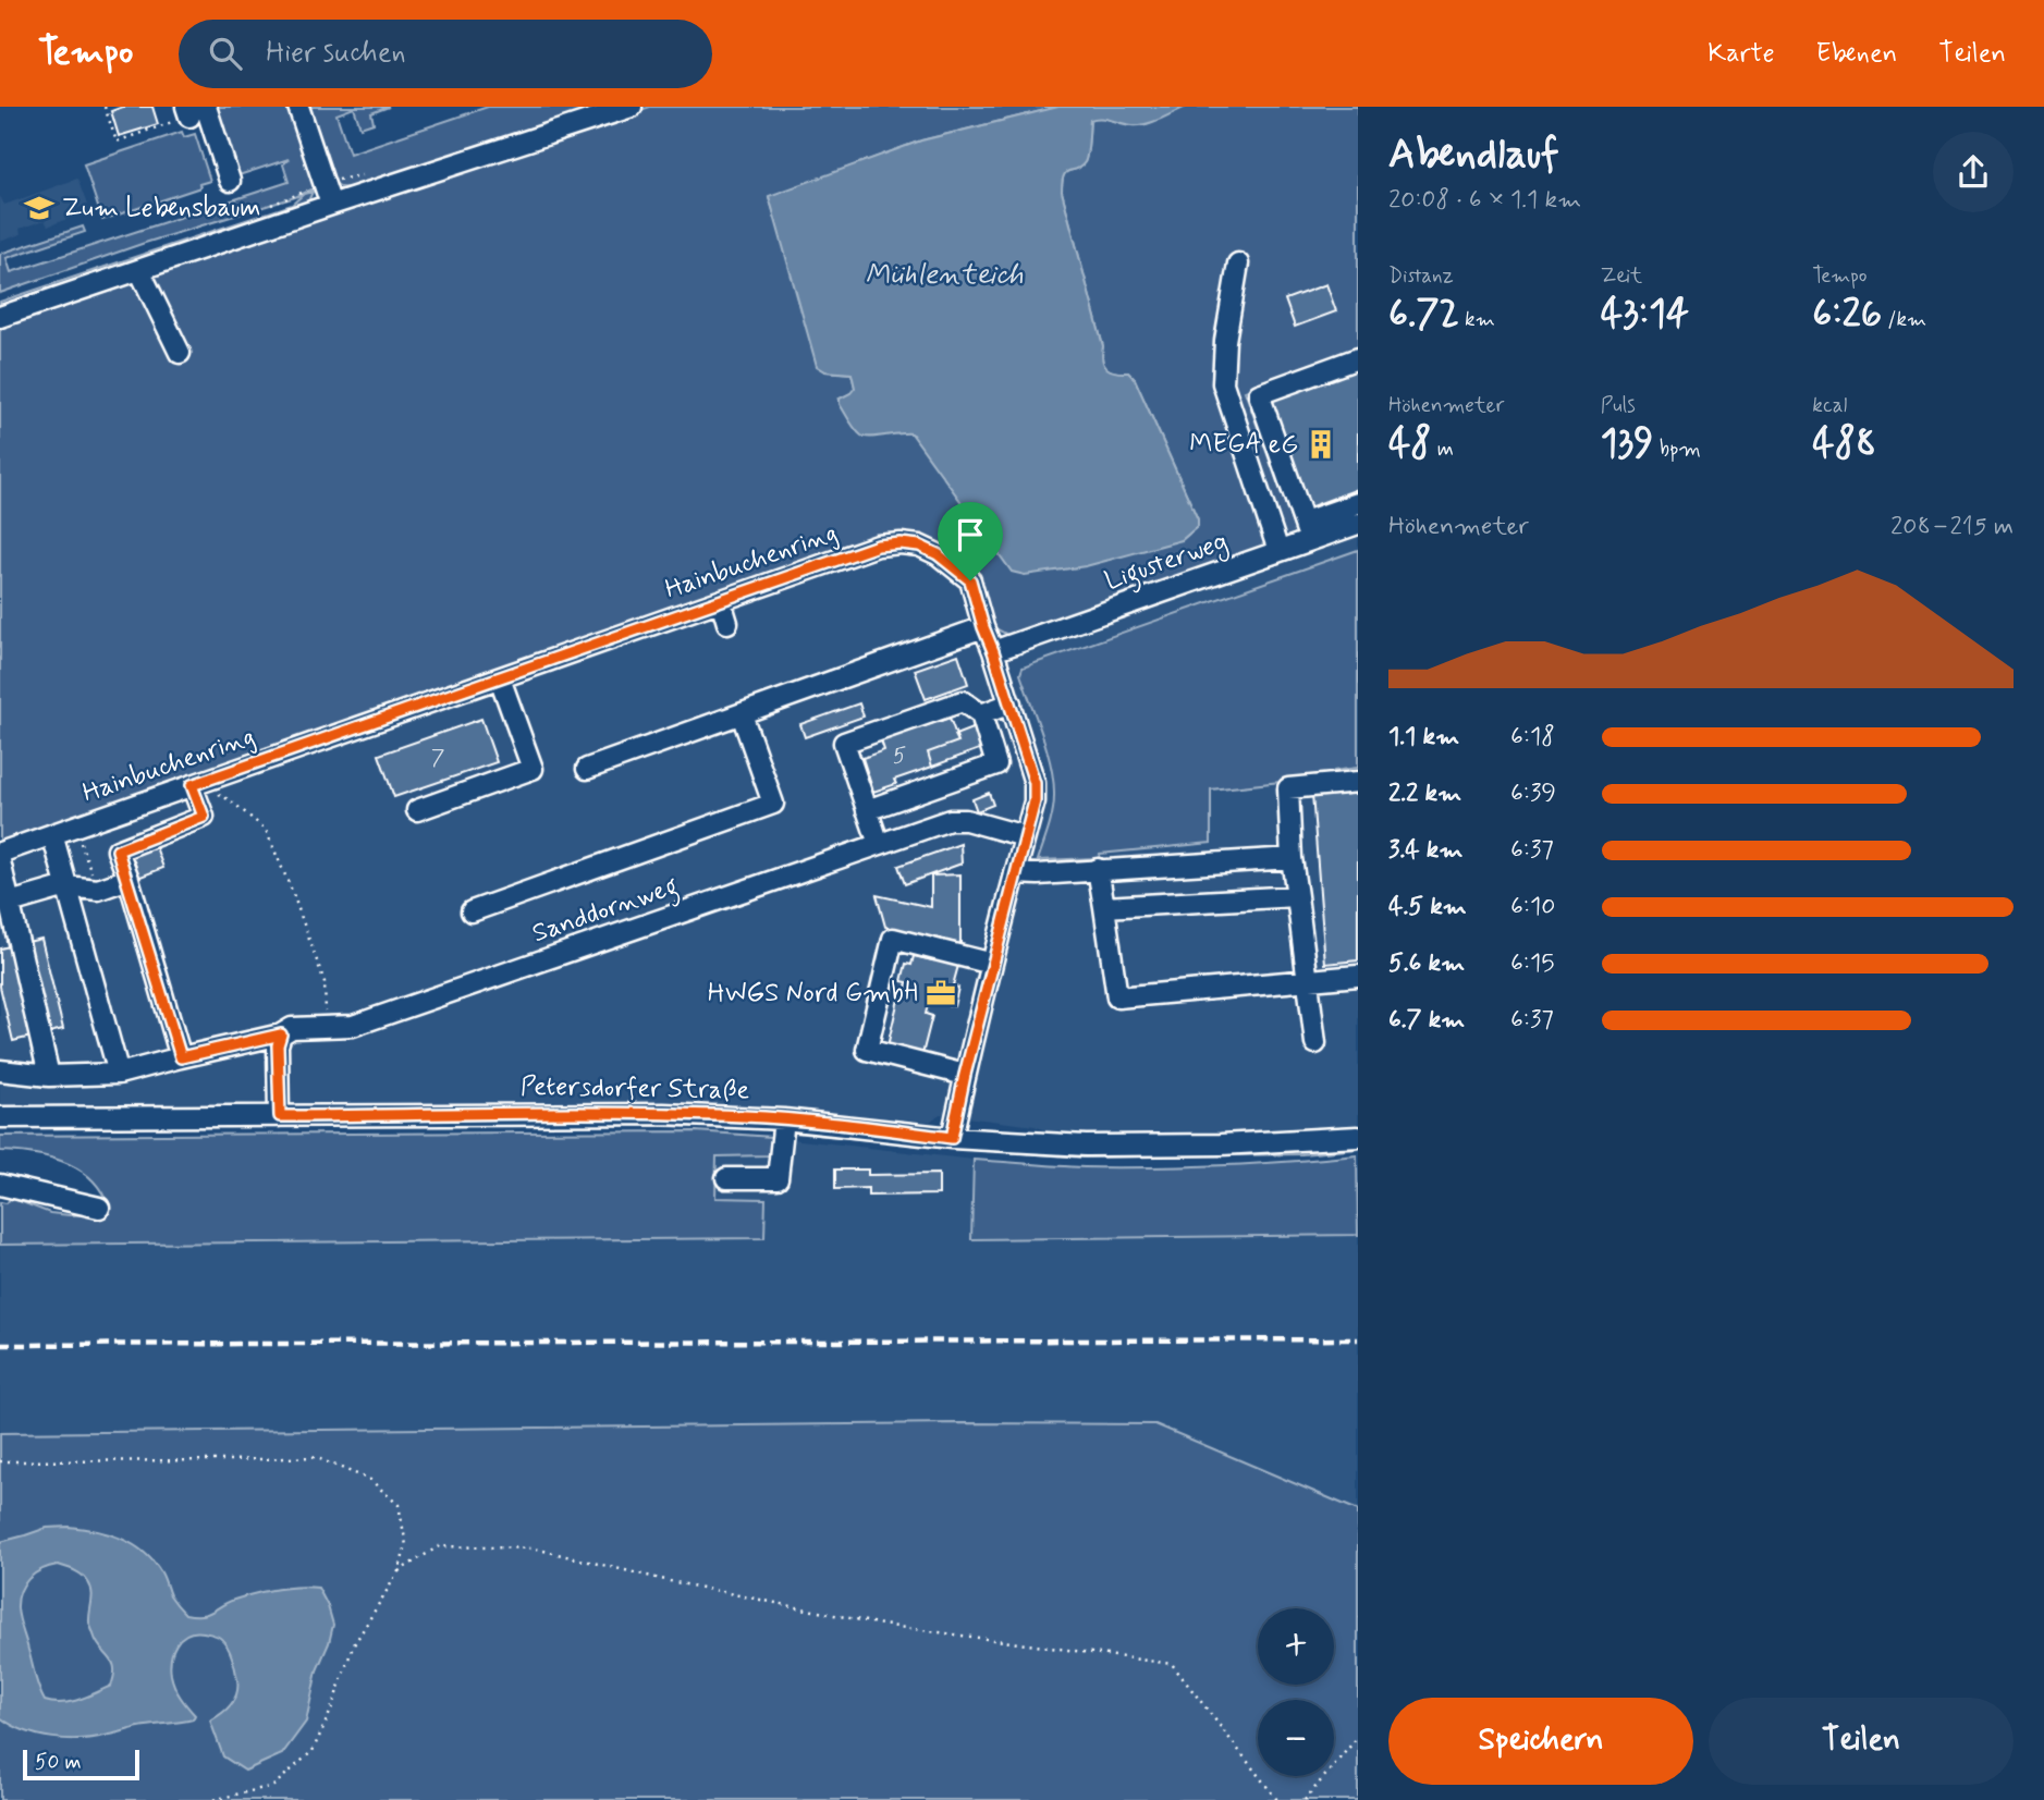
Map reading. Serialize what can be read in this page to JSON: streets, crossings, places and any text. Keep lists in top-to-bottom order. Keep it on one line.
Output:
{"streets":{"street":["Hainbuchenring","Ligusterweg","Sanddornweg","Petersdorfer Straße"]},"crossings":[["Hainbuchenring","Ligusterweg"],["Hainbuchenring","Sanddornweg"],["Hainbuchenring","Petersdorfer Straße"]],"water":["Mühlenteich"],"places":{"school or university":["Zum Lebensbaum"],"building":["MEGA eG"],"office":["HWGS Nord GmbH"]},"house_numbers":["5","7"],"scale_bar":"50 m","page":{"header":"Tempo","search":"Hier suchen","nav":["Karte","Ebenen","Teilen"],"heading":["Abendlauf","20:08 · 6 × 1.1 km"],"stats":[["Distanz","6.72 km"],["Zeit","43:14"],["Tempo","6:26 /km"],["Höhenmeter","48 m"],["Puls","139 bpm"],["kcal","488"]],"chart":["Höhenmeter","208–215 m"],"list":[{"name":"1.1 km","note":"6:18"},{"name":"2.2 km","note":"6:39"},{"name":"3.4 km","note":"6:37"},{"name":"4.5 km","note":"6:10"},{"name":"5.6 km","note":"6:15"},{"name":"6.7 km","note":"6:37"}],"map_buttons":["+","−"],"buttons":["Speichern","Teilen"],"scale":"50 m"}}
